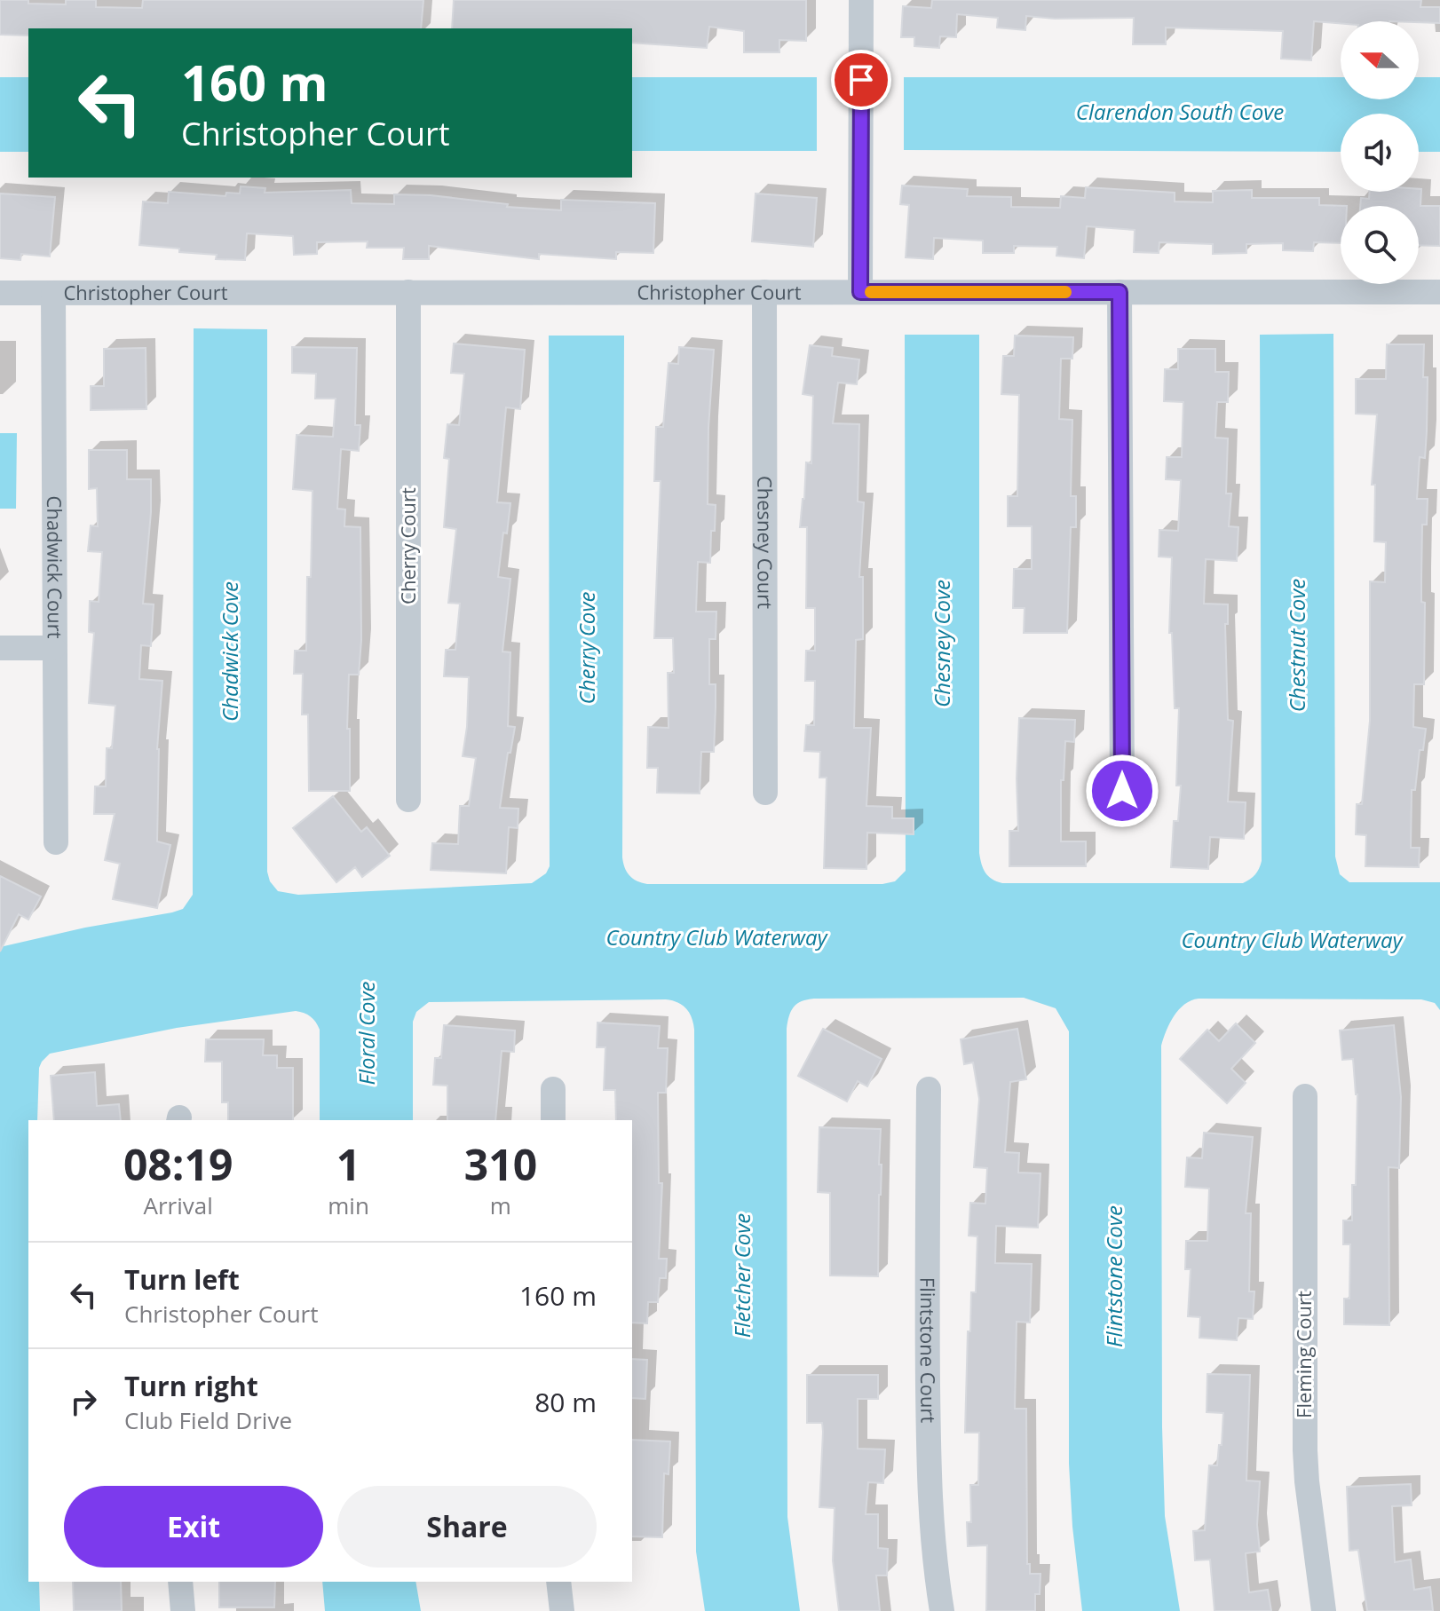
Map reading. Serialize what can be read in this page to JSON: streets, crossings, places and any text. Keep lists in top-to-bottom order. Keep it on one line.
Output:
{"streets":{"street":["Christopher Court","Chesney Court","Cherry Court","Chadwick Court","Flintstone Court","Fleming Court"]},"crossings":[["Christopher Court","Chesney Court"],["Christopher Court","Cherry Court"],["Christopher Court","Chadwick Court"]],"water":["Clarendon South Cove","Chesney Cove","Chestnut Cove","Cherry Cove","Chadwick Cove","Country Club Waterway","Floral Cove","Fletcher Cove","Flintstone Cove"],"north":"left","page":{"turn":["160 m","Christopher Court"],"eta":["08:19","Arrival","1","min","310","m"],"list":[{"name":"Turn left","note":"Christopher Court","value":"160 m"},{"name":"Turn right","note":"Club Field Drive","value":"80 m"}],"buttons":["Exit","Share"]}}
